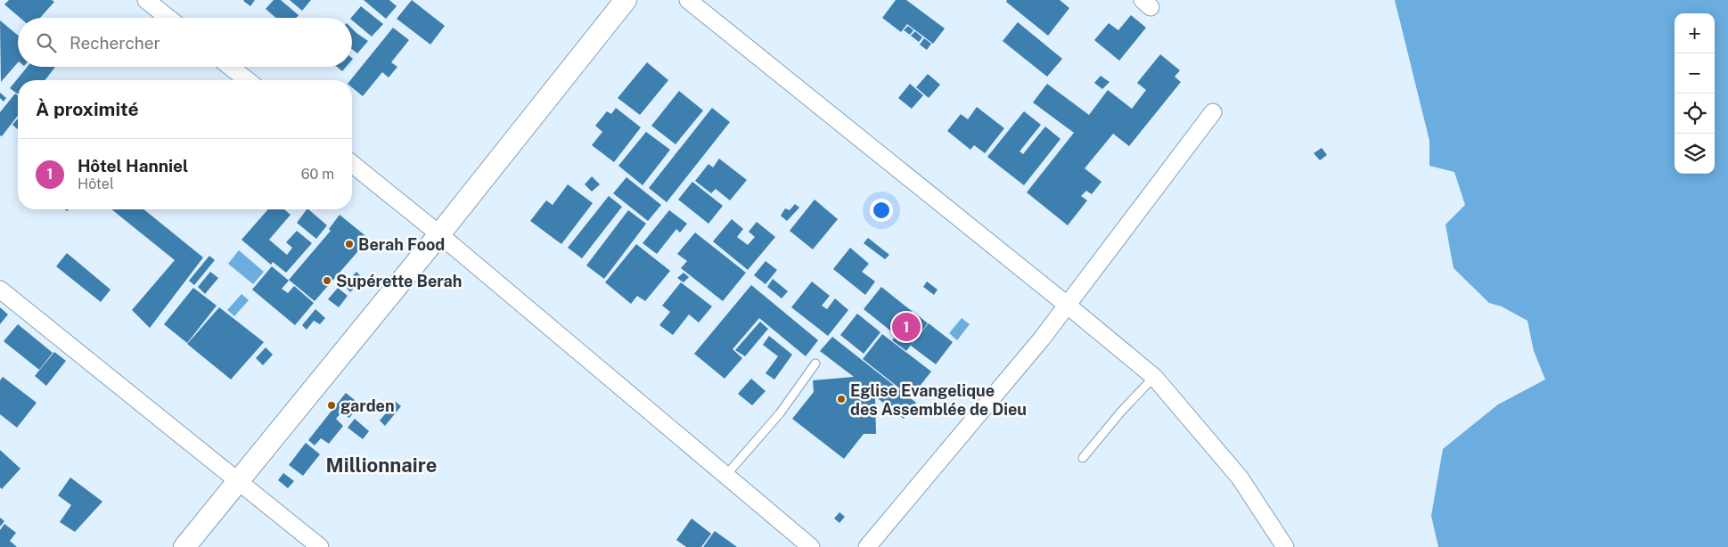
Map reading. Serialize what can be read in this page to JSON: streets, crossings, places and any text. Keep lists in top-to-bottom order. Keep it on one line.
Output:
{"districts":["Millionnaire"],"places":["Berah Food","Supérette Berah","Eglise Evangelique des Assemblée de Dieu","garden"],"page":{"map_buttons":["+","−"],"search":"Rechercher","heading":"À proximité","list":[{"mark":"1","name":"Hôtel Hanniel","note":"Hôtel","value":"60 m"}],"pins":"1"}}
